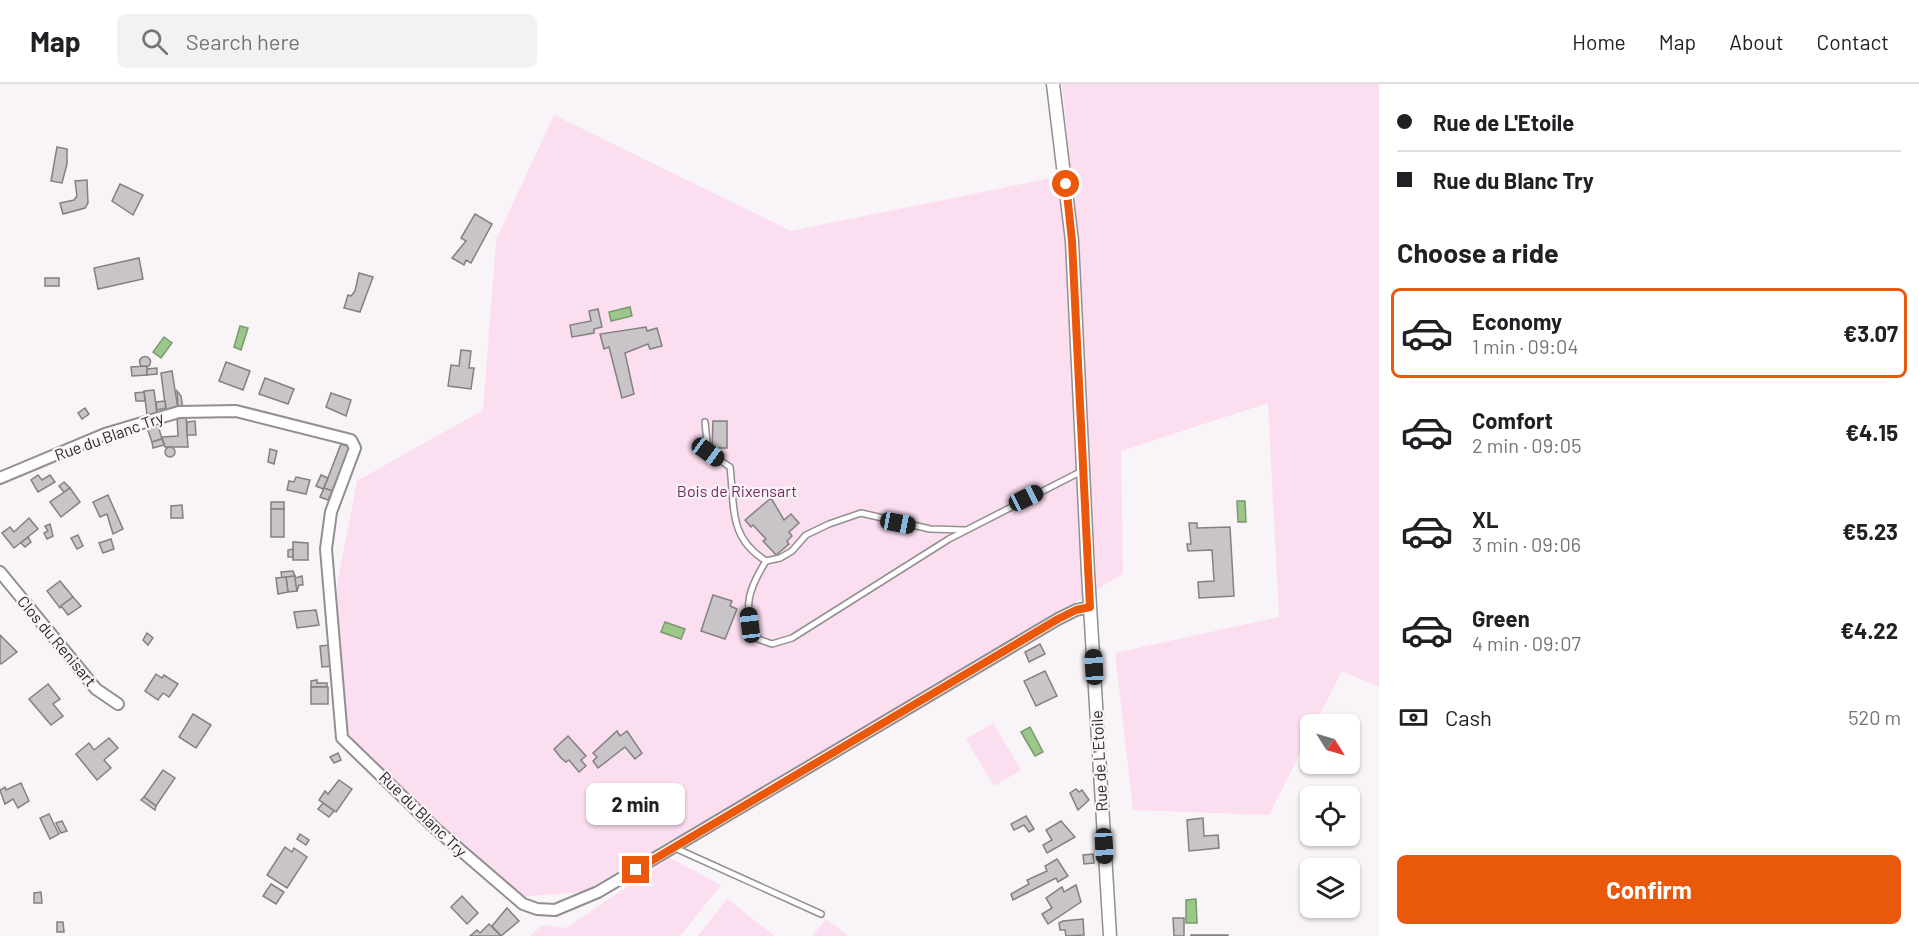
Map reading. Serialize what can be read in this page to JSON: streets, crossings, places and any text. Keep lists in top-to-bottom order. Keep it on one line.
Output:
{"streets":{"street":["Rue du Blanc Try","Clos du Renisart","Rue de L'Etoile"]},"crossings":[["Rue du Blanc Try","Rue de L'Etoile"]],"parks":["Bois de Rixensart"],"north":"bottom right","page":{"header":"Map","search":"Search here","nav":["Home","Map","About","Contact"],"banner":["Rue de L'Etoile","Rue du Blanc Try"],"heading":"Choose a ride","list":[{"name":"Economy","note":"1 min · 09:04","value":"€3.07"},{"name":"Comfort","note":"2 min · 09:05","value":"€4.15"},{"name":"XL","note":"3 min · 09:06","value":"€5.23"},{"name":"Green","note":"4 min · 09:07","value":"€4.22"}],"pay":["Cash","520 m"],"bubble":"2 min","buttons":"Confirm"}}
